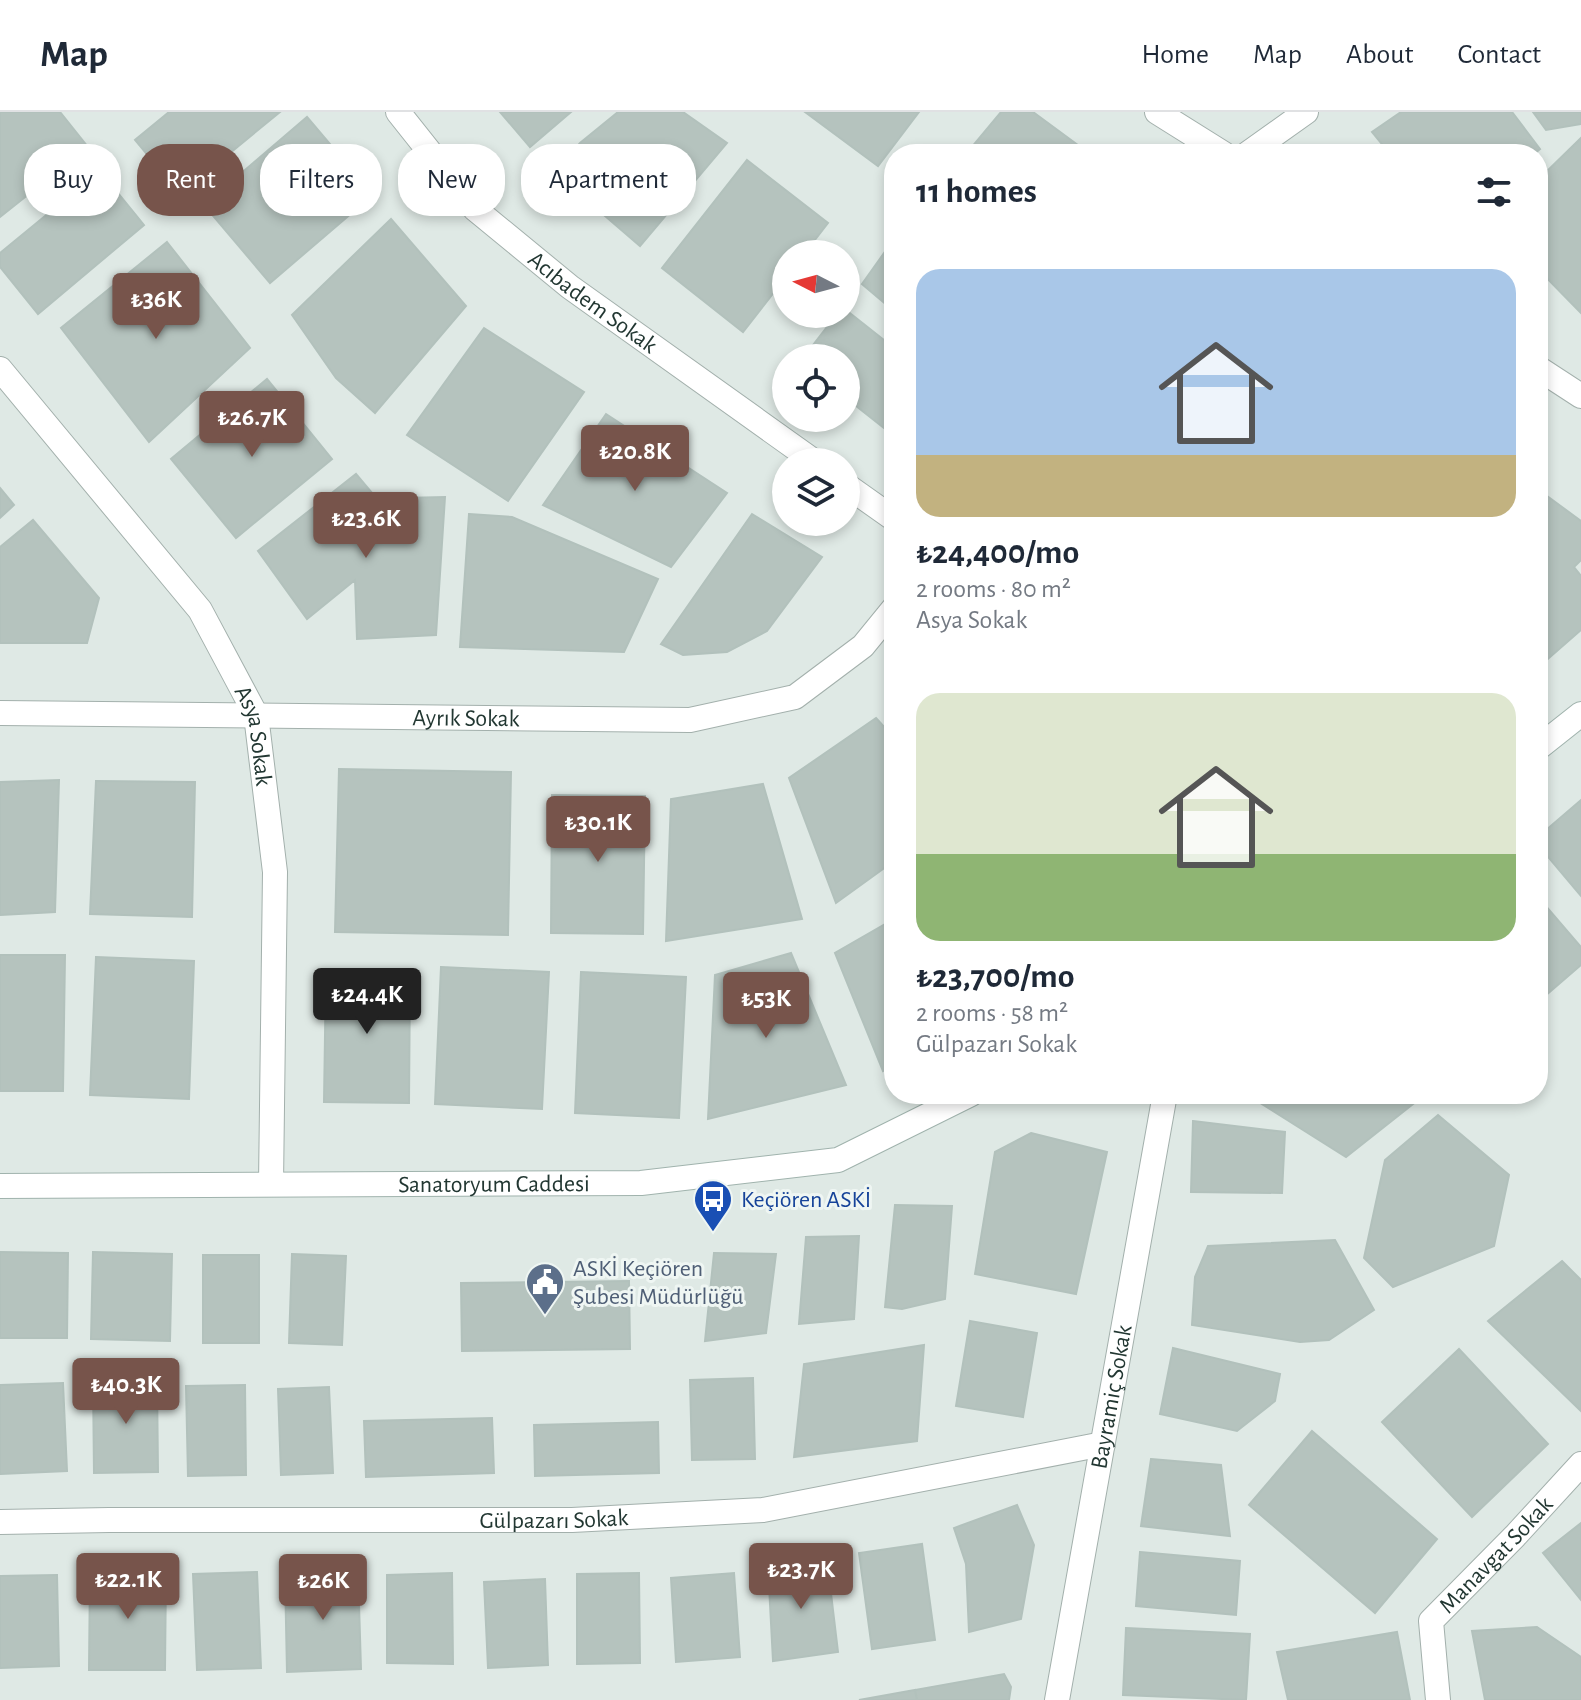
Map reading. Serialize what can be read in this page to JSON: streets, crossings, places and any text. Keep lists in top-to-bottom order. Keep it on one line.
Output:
{"streets":{"street":["Acıbadem Sokak","Ayrık Sokak","Asya Sokak","Sanatoryum Caddesi","Bayramiç Sokak","Gülpazarı Sokak","Manavgat Sokak"]},"crossings":[["Ayrık Sokak","Asya Sokak"],["Asya Sokak","Sanatoryum Caddesi"],["Bayramiç Sokak","Gülpazarı Sokak"]],"places":{"bus stop":["Keçiören ASKİ"],"public building":["ASKİ Keçiören Şubesi Müdürlüğü"]},"north":"left","page":{"header":"Map","nav":["Home","Map","About","Contact"],"chip":["Buy","Rent","Filters","New","Apartment"],"heading":"11 homes","list":[{"name":"₺24,400/mo","note":"2 rooms · 80 m² · Asya Sokak"},{"name":"₺23,700/mo","note":"2 rooms · 58 m² · Gülpazarı Sokak"}],"price":["₺36K","₺26.7K","₺20.8K","₺23.6K","₺30.1K","₺24.4K","₺53K","₺40.3K","₺23.7K","₺22.1K","₺26K"]}}
